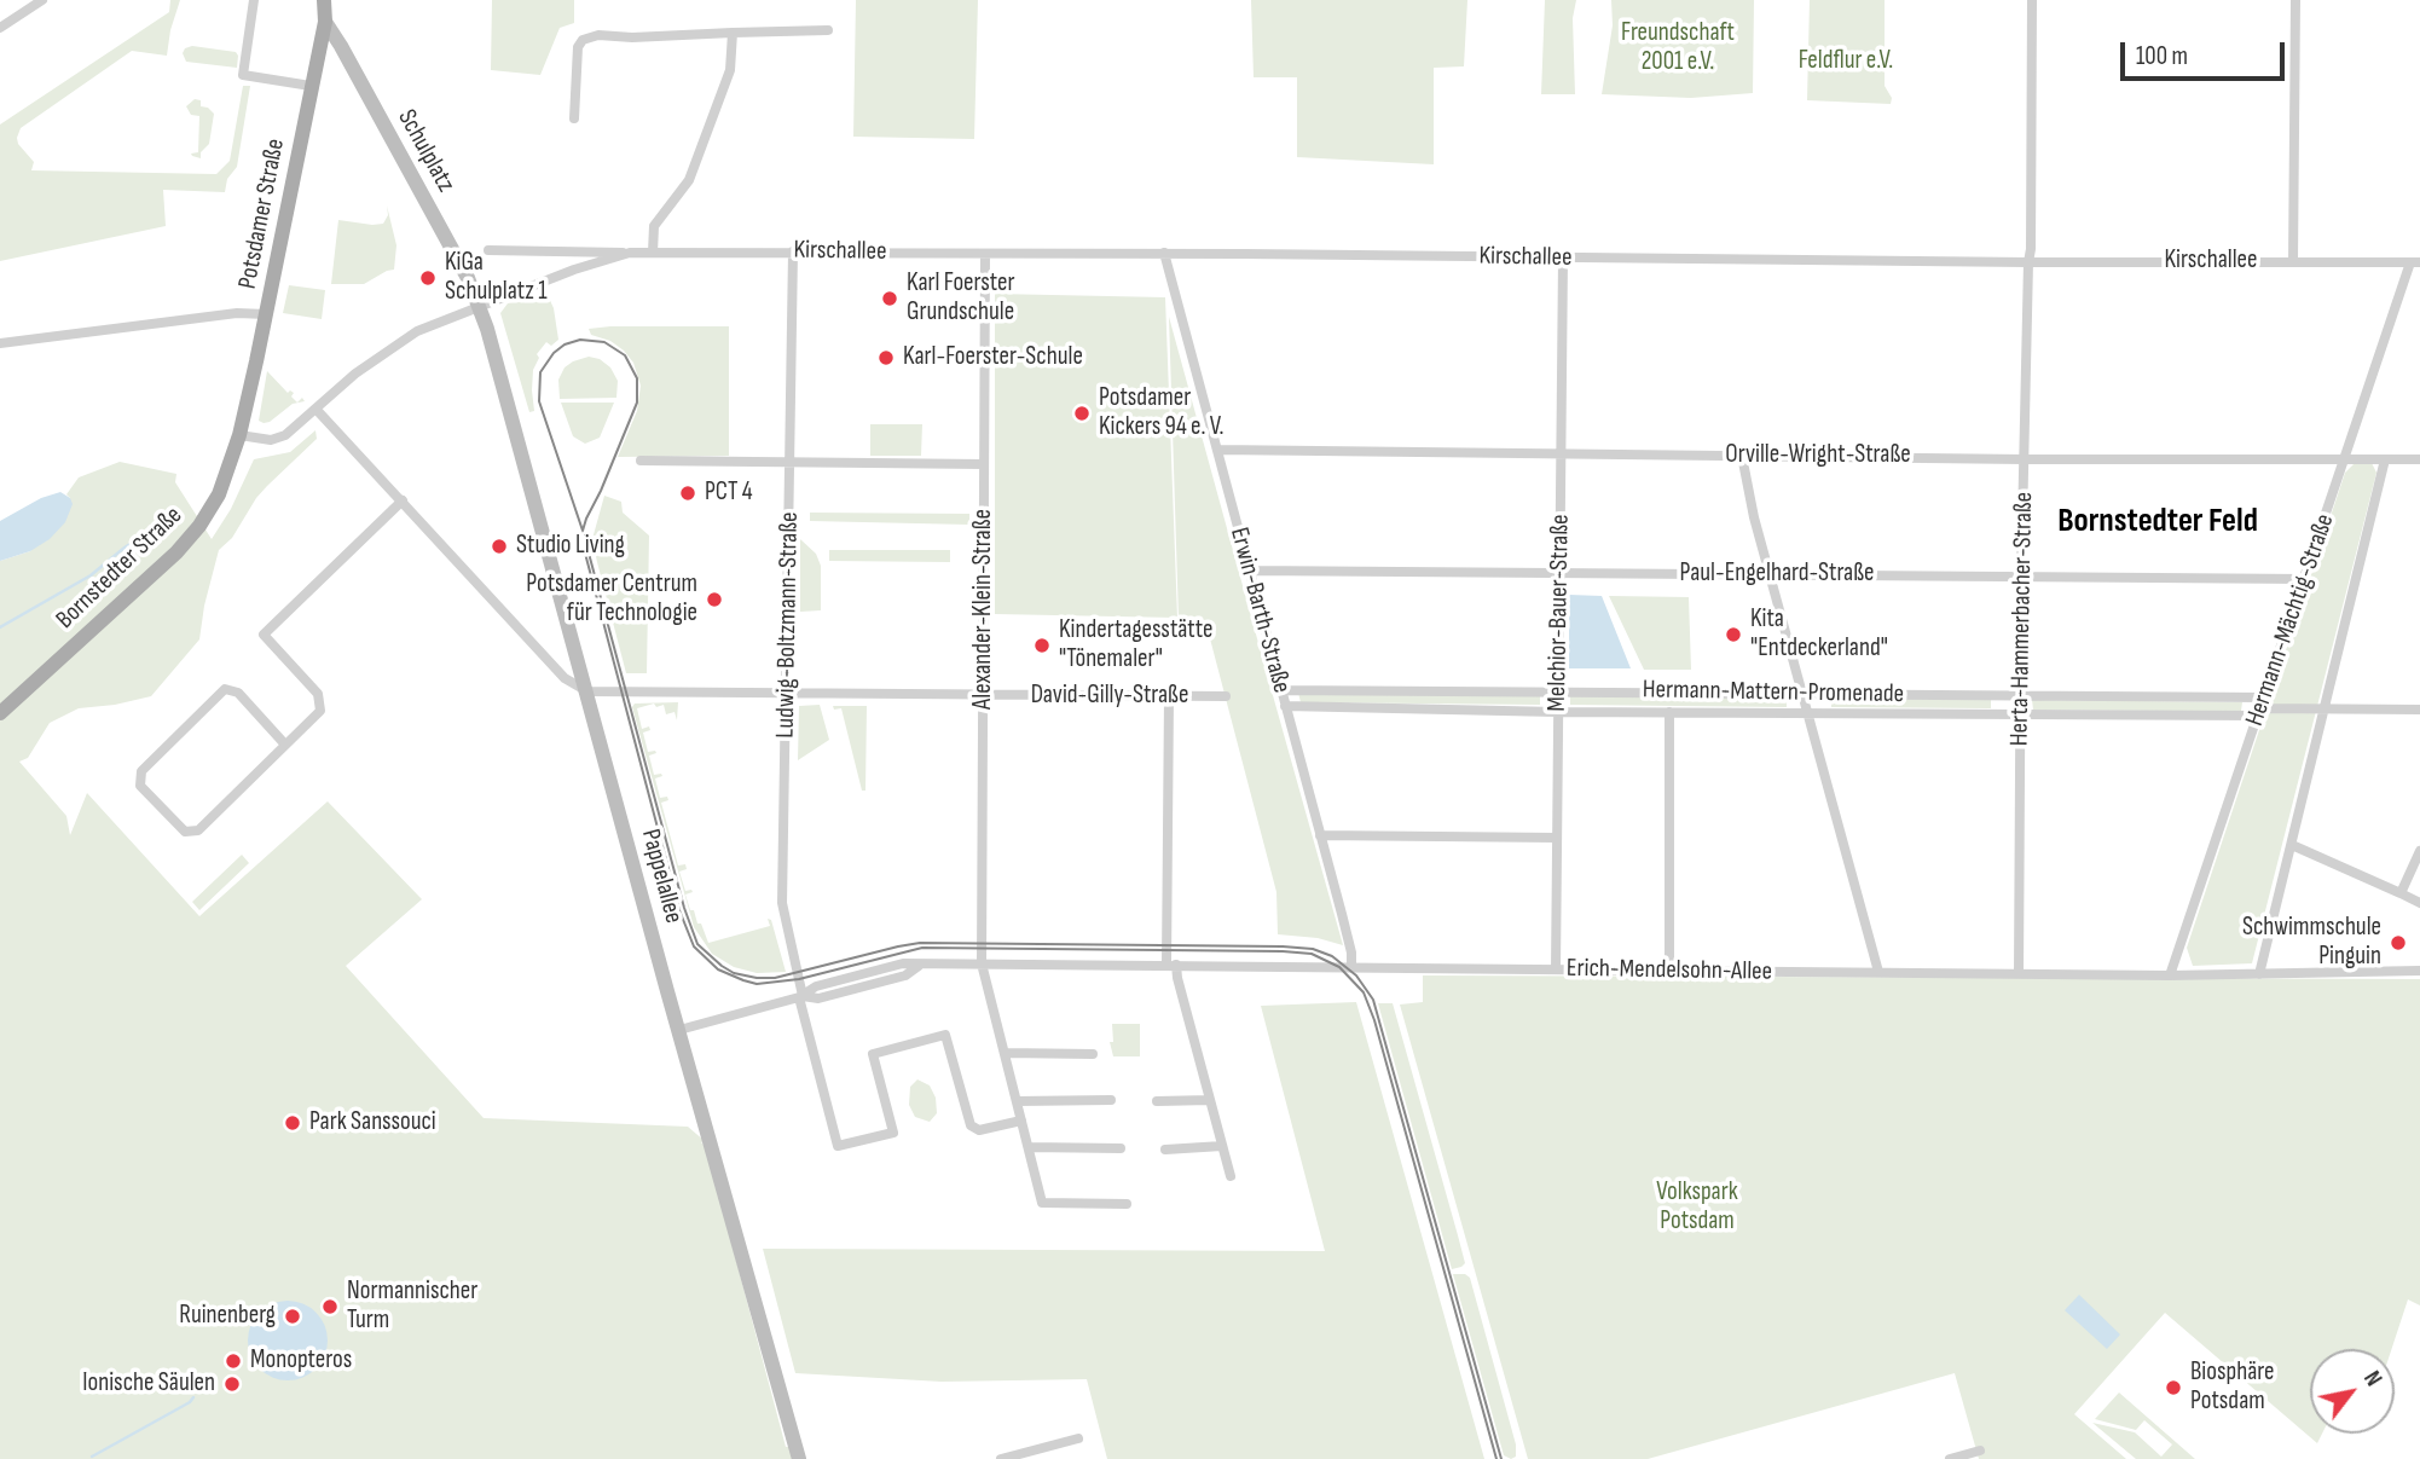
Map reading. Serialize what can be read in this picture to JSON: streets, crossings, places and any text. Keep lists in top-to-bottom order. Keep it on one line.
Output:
{"streets":{"main road":["Potsdamer Straße","Bornstedter Straße"],"street":["Schulplatz","Kirschallee","Orville-Wright-Straße","Paul-Engelhard-Straße","Alexander-Klein-Straße","Erwin-Barth-Straße","Melchior-Bauer-Straße","Herta-Hammerbacher-Straße","Hermann-Mächtig-Straße","Ludwig-Boltzmann-Straße","Hermann-Mattern-Promenade","David-Gilly-Straße","Pappelallee","Erich-Mendelsohn-Allee"]},"crossings":[["Schulplatz","Potsdamer Straße"],["Schulplatz","Kirschallee"],["Schulplatz","Pappelallee"],["Potsdamer Straße","Kirschallee"],["Potsdamer Straße","Bornstedter Straße"],["Kirschallee","Bornstedter Straße"],["Kirschallee","Alexander-Klein-Straße"],["Kirschallee","Erwin-Barth-Straße"],["Kirschallee","Melchior-Bauer-Straße"],["Kirschallee","Herta-Hammerbacher-Straße"],["Kirschallee","Hermann-Mächtig-Straße"],["Kirschallee","Ludwig-Boltzmann-Straße"],["Kirschallee","Pappelallee"],["Orville-Wright-Straße","Erwin-Barth-Straße"],["Orville-Wright-Straße","Melchior-Bauer-Straße"],["Orville-Wright-Straße","Herta-Hammerbacher-Straße"],["Orville-Wright-Straße","Hermann-Mächtig-Straße"],["Paul-Engelhard-Straße","Erwin-Barth-Straße"],["Paul-Engelhard-Straße","Melchior-Bauer-Straße"],["Paul-Engelhard-Straße","Herta-Hammerbacher-Straße"],["Paul-Engelhard-Straße","Hermann-Mächtig-Straße"],["Alexander-Klein-Straße","Ludwig-Boltzmann-Straße"],["Alexander-Klein-Straße","David-Gilly-Straße"],["Alexander-Klein-Straße","Erich-Mendelsohn-Allee"],["Erwin-Barth-Straße","Hermann-Mattern-Promenade"],["Erwin-Barth-Straße","Erich-Mendelsohn-Allee"],["Melchior-Bauer-Straße","Hermann-Mattern-Promenade"],["Melchior-Bauer-Straße","Erich-Mendelsohn-Allee"],["Herta-Hammerbacher-Straße","Hermann-Mattern-Promenade"],["Herta-Hammerbacher-Straße","Erich-Mendelsohn-Allee"],["Hermann-Mächtig-Straße","Hermann-Mattern-Promenade"],["Hermann-Mächtig-Straße","Erich-Mendelsohn-Allee"],["Ludwig-Boltzmann-Straße","David-Gilly-Straße"],["Ludwig-Boltzmann-Straße","Erich-Mendelsohn-Allee"],["David-Gilly-Straße","Pappelallee"],["Pappelallee","Erich-Mendelsohn-Allee"]],"districts":["Bornstedter Feld"],"parks":["Freundschaft 2001 e.V.","Feldflur e.V.","Volkspark Potsdam"],"places":["KiGa Schulplatz 1","Karl Foerster Grundschule","Karl-Foerster-Schule","Potsdamer Kickers 94 e. V.","PCT 4","Studio Living","Potsdamer Centrum für Technologie","Kita \"Entdeckerland\"","Kindertagesstätte \"Tönemaler\"","Schwimmschule Pinguin","Park Sanssouci","Normannischer Turm","Ruinenberg","Monopteros","Ionische Säulen","Biosphäre Potsdam"],"scale_bar":"100 m","north":"top right"}
